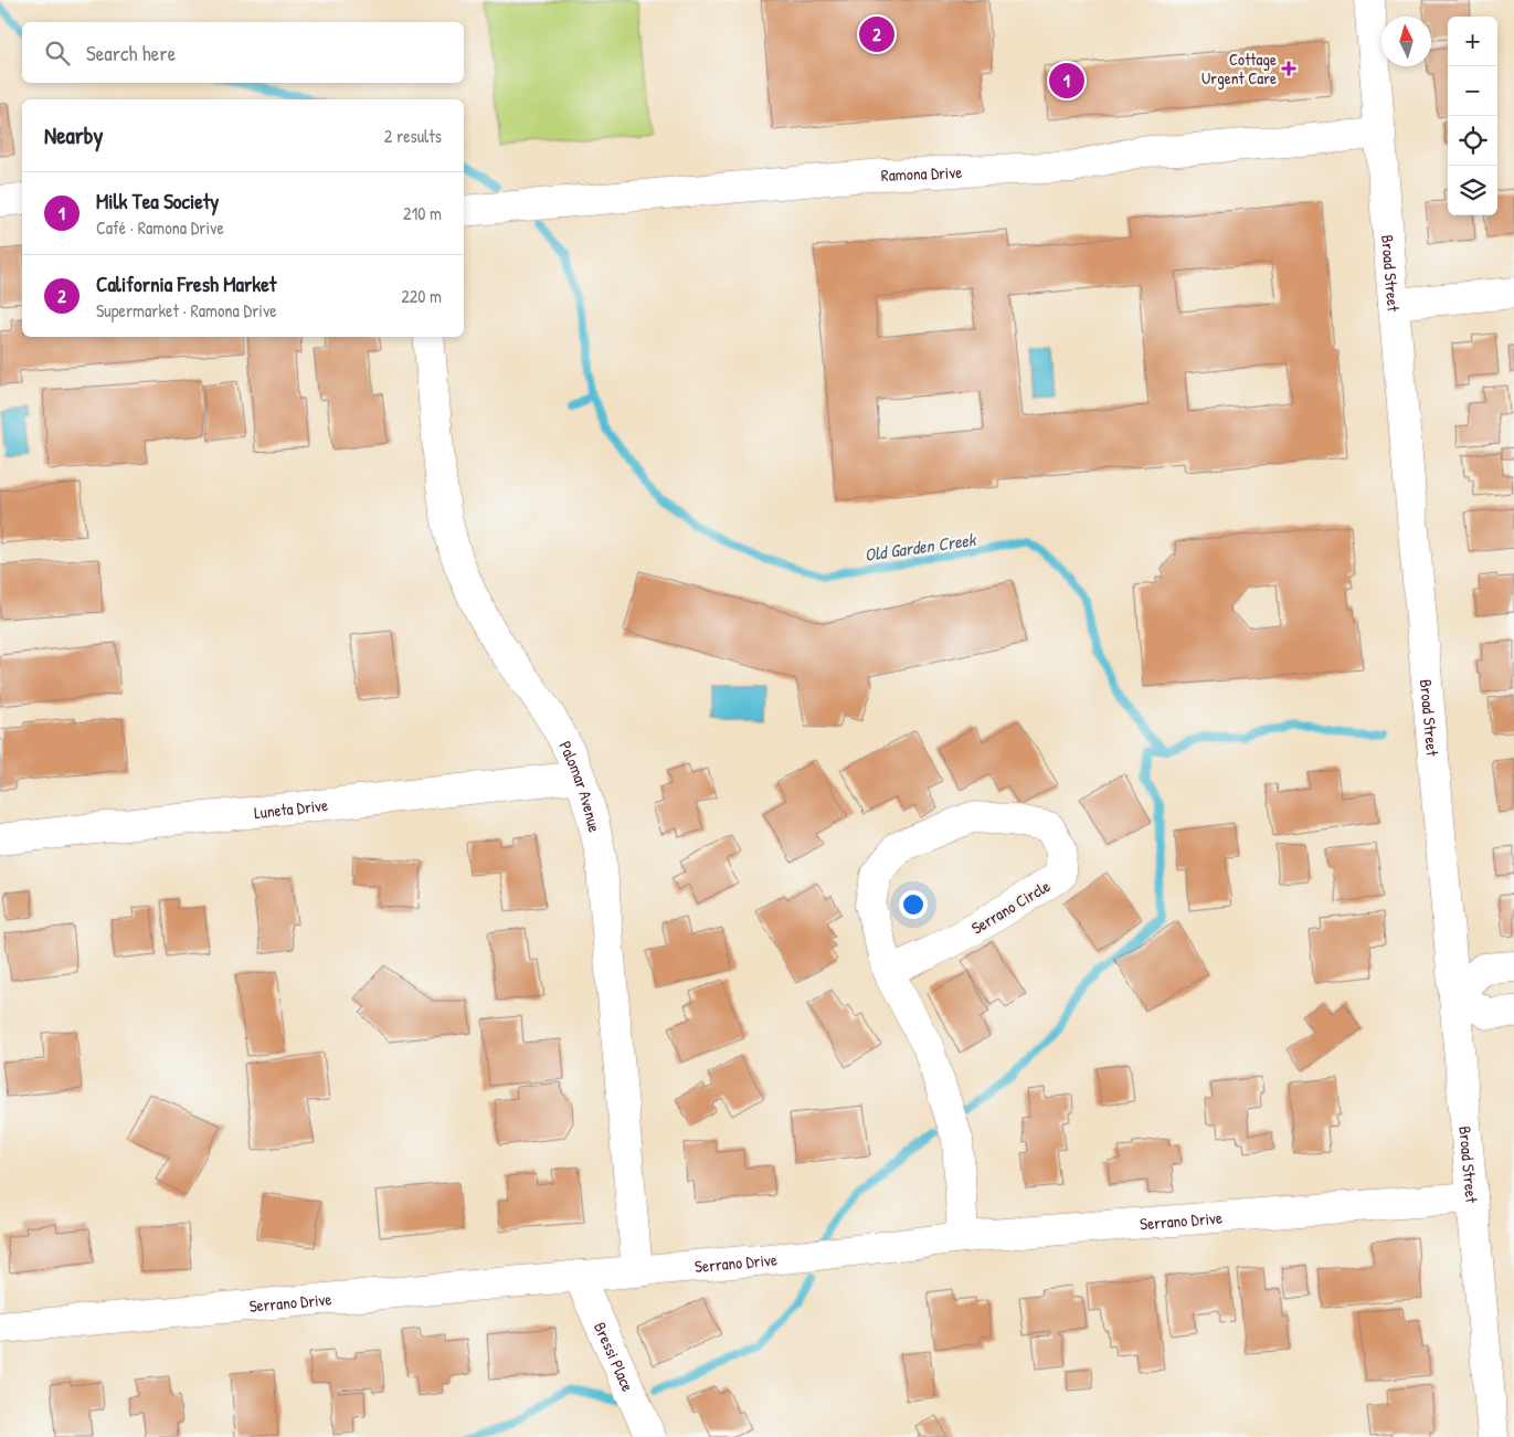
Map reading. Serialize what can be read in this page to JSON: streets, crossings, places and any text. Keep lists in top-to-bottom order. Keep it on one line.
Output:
{"streets":{"street":["Ramona Drive","Broad Street","Palomar Avenue","Luneta Drive","Serrano Circle","Serrano Drive","Bressi Place"]},"crossings":[["Ramona Drive","Broad Street"],["Broad Street","Serrano Drive"],["Palomar Avenue","Luneta Drive"],["Palomar Avenue","Serrano Drive"],["Serrano Circle","Serrano Drive"],["Serrano Drive","Bressi Place"]],"water":["Old Garden Creek"],"places":{"health":["Cottage Urgent Care"]},"north":"top","page":{"pins":["2","1"],"map_buttons":["+","−"],"search":"Search here","heading":["Nearby","2 results"],"list":[{"mark":"1","name":"Milk Tea Society","note":"Café · Ramona Drive","value":"210 m"},{"mark":"2","name":"California Fresh Market","note":"Supermarket · Ramona Drive","value":"220 m"}]}}
